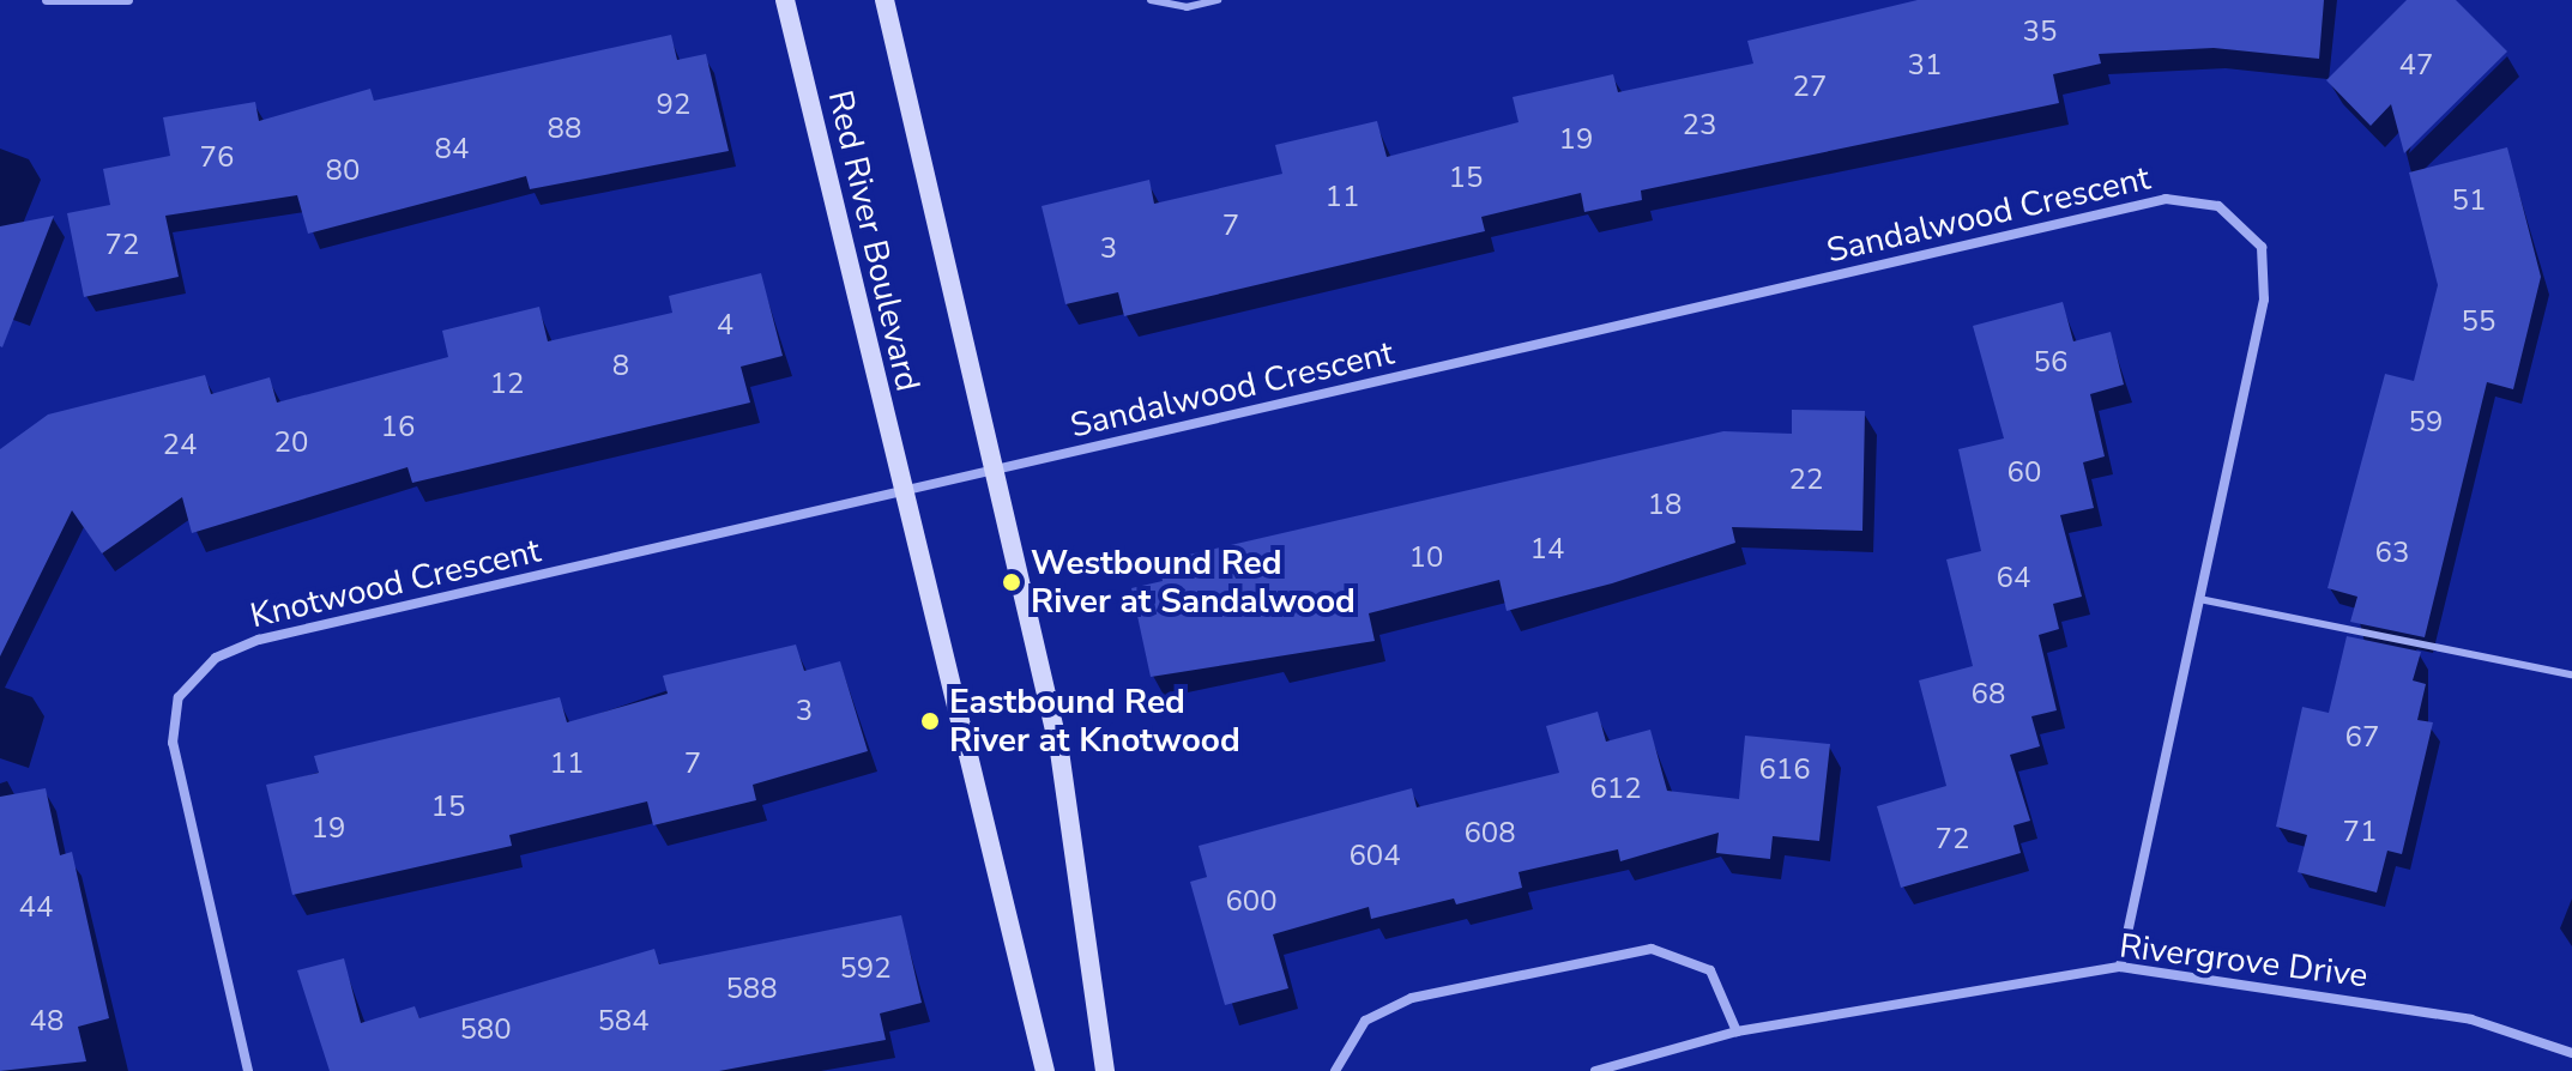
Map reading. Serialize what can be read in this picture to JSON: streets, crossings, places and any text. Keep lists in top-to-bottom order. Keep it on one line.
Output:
{"streets":{"street":["Sandalwood Crescent","Red River Boulevard","Knotwood Crescent","Rivergrove Drive"]},"crossings":[["Sandalwood Crescent","Red River Boulevard"],["Sandalwood Crescent","Rivergrove Drive"],["Red River Boulevard","Knotwood Crescent"]],"places":["Westbound Red River at Sandalwood","Eastbound Red River at Knotwood"],"house_numbers":["35","31","47","27","92","23","88","19","84","76","80","15","11","51","7","72","3","55","4","56","8","12","59","16","20","24","60","22","18","14","63","10","64","68","3","67","11","7","616","612","15","19","71","608","72","604","600","44","592","588","48","584","580"]}
